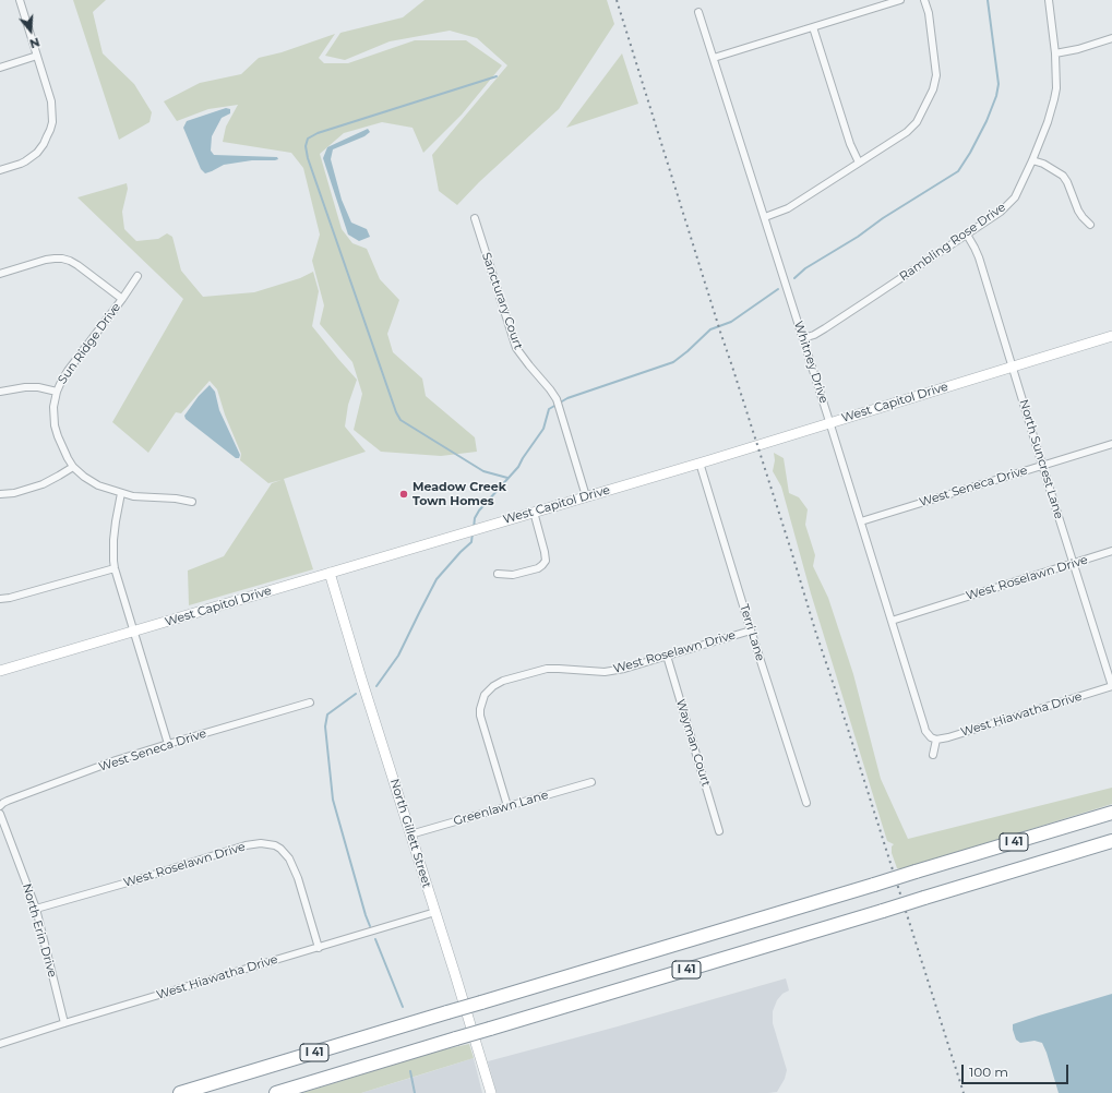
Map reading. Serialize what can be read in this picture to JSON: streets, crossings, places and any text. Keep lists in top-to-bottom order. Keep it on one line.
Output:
{"streets":{"highway":["I 41"],"street":["Rambling Rose Drive","Sancturary Court","Sun Ridge Drive","Whitney Drive","West Capitol Drive","North Suncrest Lane","West Seneca Drive","West Roselawn Drive","Terri Lane","West Hiawatha Drive","Wayman Court","Greenlawn Lane","North Gillett Street","North Erin Drive"]},"crossings":[["Rambling Rose Drive","Whitney Drive"],["Rambling Rose Drive","North Suncrest Lane"],["Sancturary Court","West Capitol Drive"],["Whitney Drive","West Capitol Drive"],["Whitney Drive","West Seneca Drive"],["Whitney Drive","West Roselawn Drive"],["Whitney Drive","West Hiawatha Drive"],["West Capitol Drive","North Suncrest Lane"],["West Capitol Drive","Terri Lane"],["West Capitol Drive","North Gillett Street"],["North Suncrest Lane","West Seneca Drive"],["North Suncrest Lane","West Roselawn Drive"],["North Suncrest Lane","West Hiawatha Drive"],["West Roselawn Drive","Terri Lane"],["West Roselawn Drive","West Hiawatha Drive"],["West Roselawn Drive","Wayman Court"],["West Roselawn Drive","Greenlawn Lane"],["West Roselawn Drive","North Erin Drive"],["West Hiawatha Drive","North Gillett Street"],["West Hiawatha Drive","North Erin Drive"],["Greenlawn Lane","North Gillett Street"]],"places":["Meadow Creek Town Homes"],"scale_bar":"100 m","north":"bottom"}
